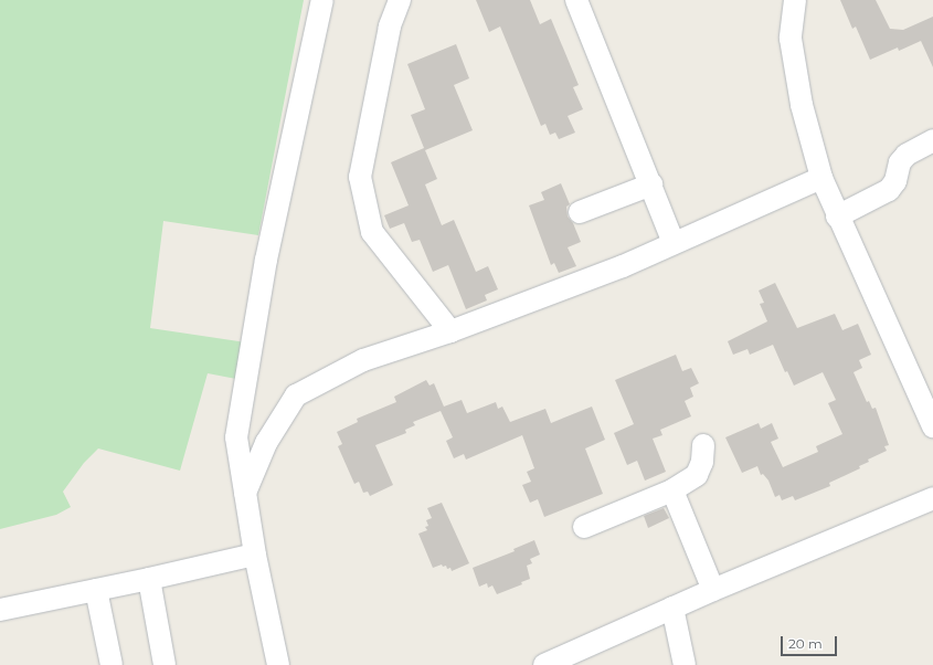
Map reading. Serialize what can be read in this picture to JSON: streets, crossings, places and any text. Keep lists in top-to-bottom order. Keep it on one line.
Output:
{"scale_bar":"20 m"}
